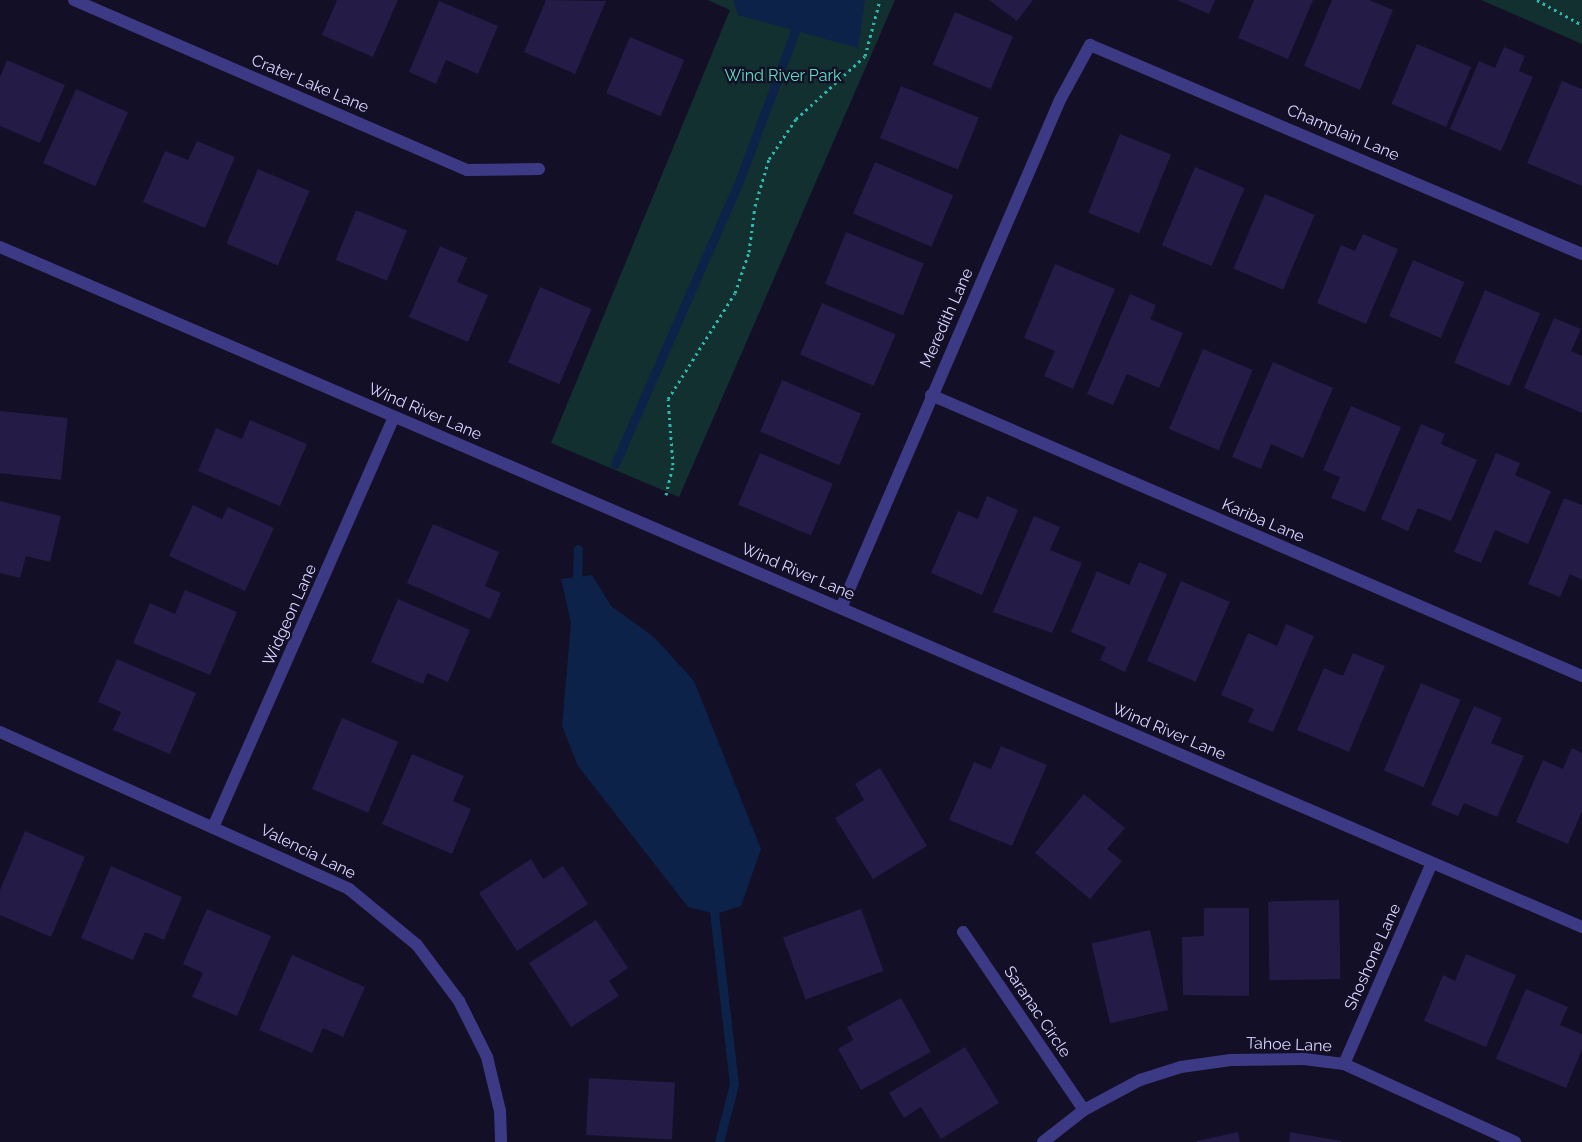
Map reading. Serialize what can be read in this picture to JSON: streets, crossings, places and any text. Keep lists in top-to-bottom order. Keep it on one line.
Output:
{"streets":{"street":["Crater Lake Lane","Champlain Lane","Meredith Lane","Wind River Lane","Kariba Lane","Widgeon Lane","Valencia Lane","Shoshone Lane","Saranac Circle","Tahoe Lane"]},"crossings":[["Champlain Lane","Meredith Lane"],["Meredith Lane","Wind River Lane"],["Meredith Lane","Kariba Lane"],["Wind River Lane","Widgeon Lane"],["Wind River Lane","Shoshone Lane"],["Widgeon Lane","Valencia Lane"],["Shoshone Lane","Tahoe Lane"],["Saranac Circle","Tahoe Lane"]],"parks":["Wind River Park"]}
